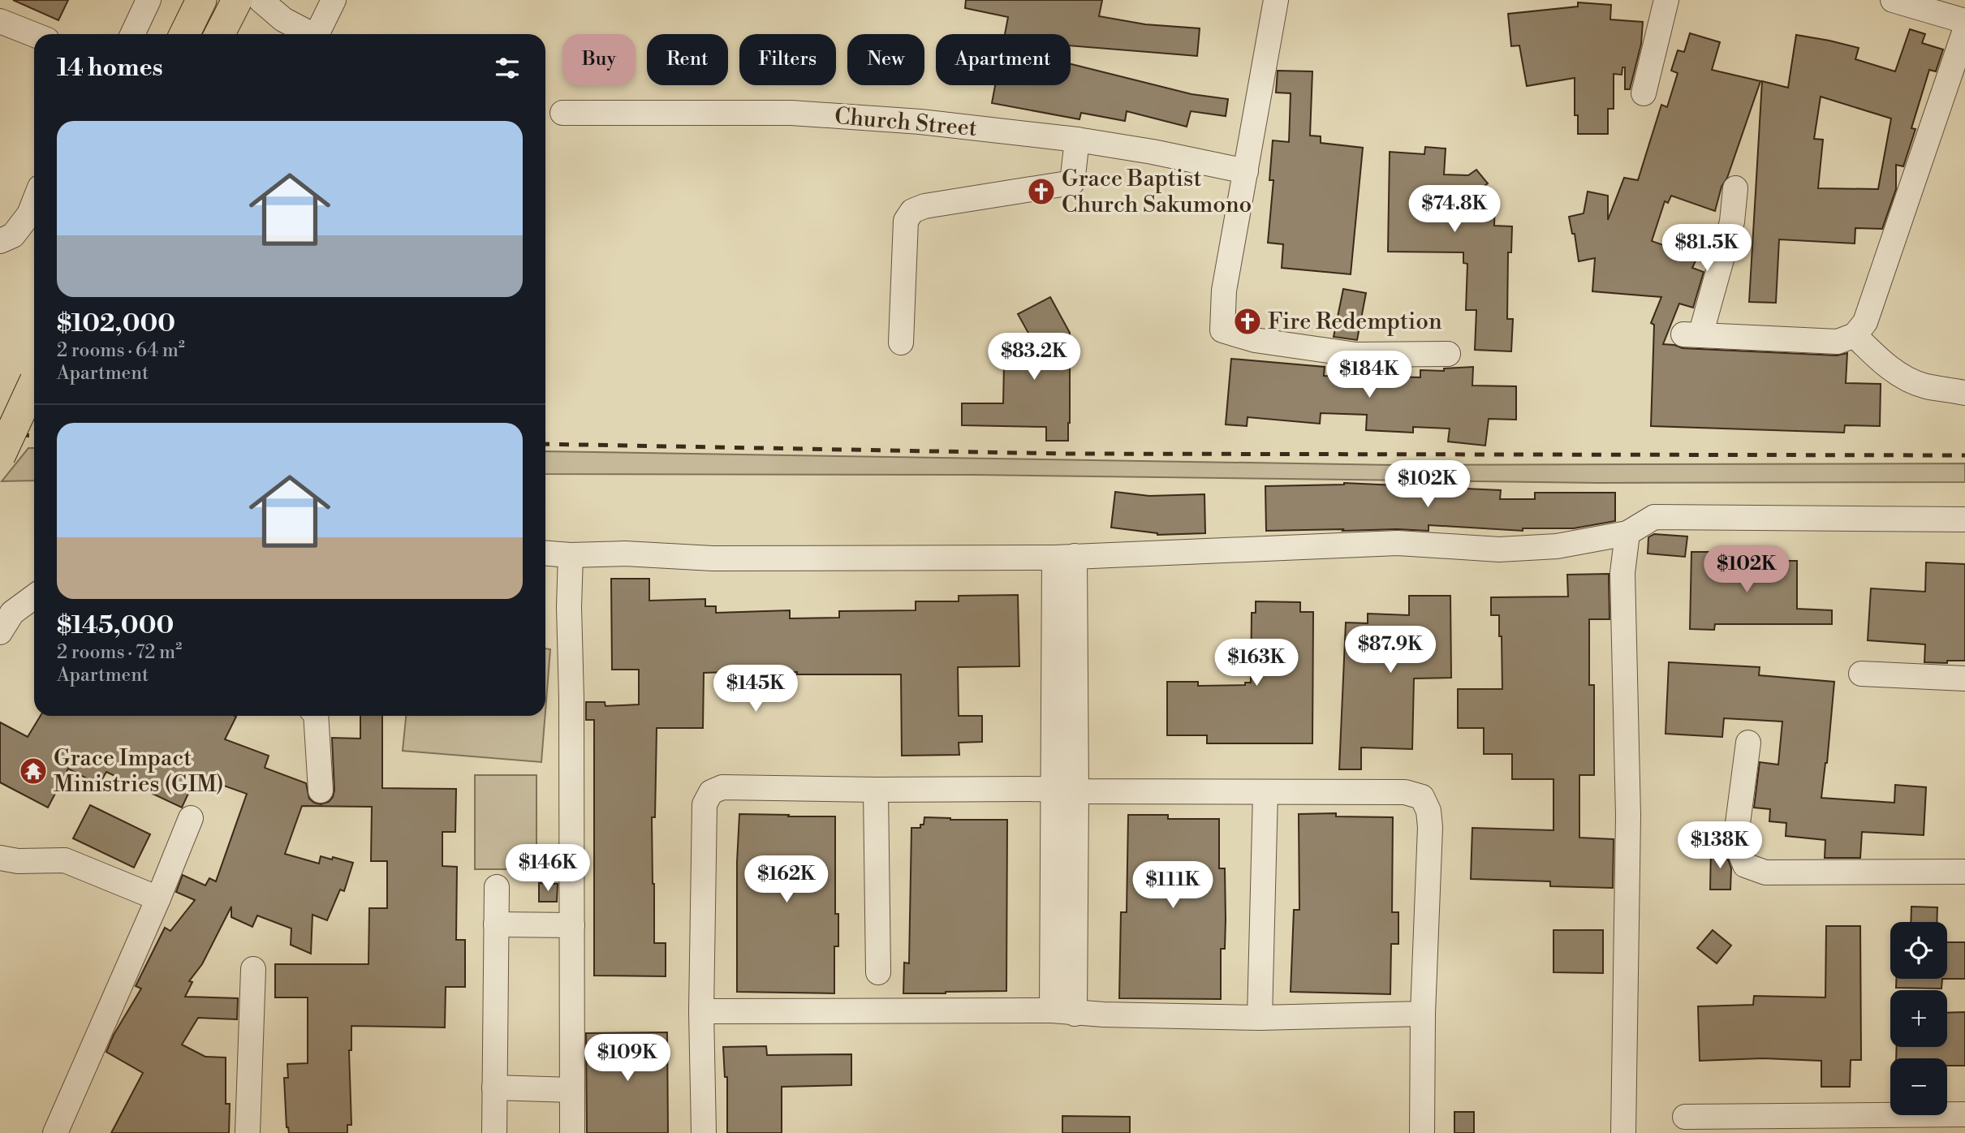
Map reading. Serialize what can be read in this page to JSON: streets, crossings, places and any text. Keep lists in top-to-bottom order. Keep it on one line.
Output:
{"streets":{"street":["Church Street"]},"places":{"church":["Grace Baptist Church Sakumono","Fire Redemption"],"temple":["Grace Impact Ministries (GIM)"]},"page":{"chip":["Buy","Rent","Filters","New","Apartment"],"heading":"14 homes","list":[{"name":"$102,000","note":"2 rooms · 64 m² · Apartment"},{"name":"$145,000","note":"2 rooms · 72 m² · Apartment"}],"price":["$74.8K","$81.5K","$83.2K","$184K","$102K","$102K","$87.9K","$163K","$145K","$138K","$146K","$162K","$111K","$109K"],"map_buttons":["+","−"]}}
